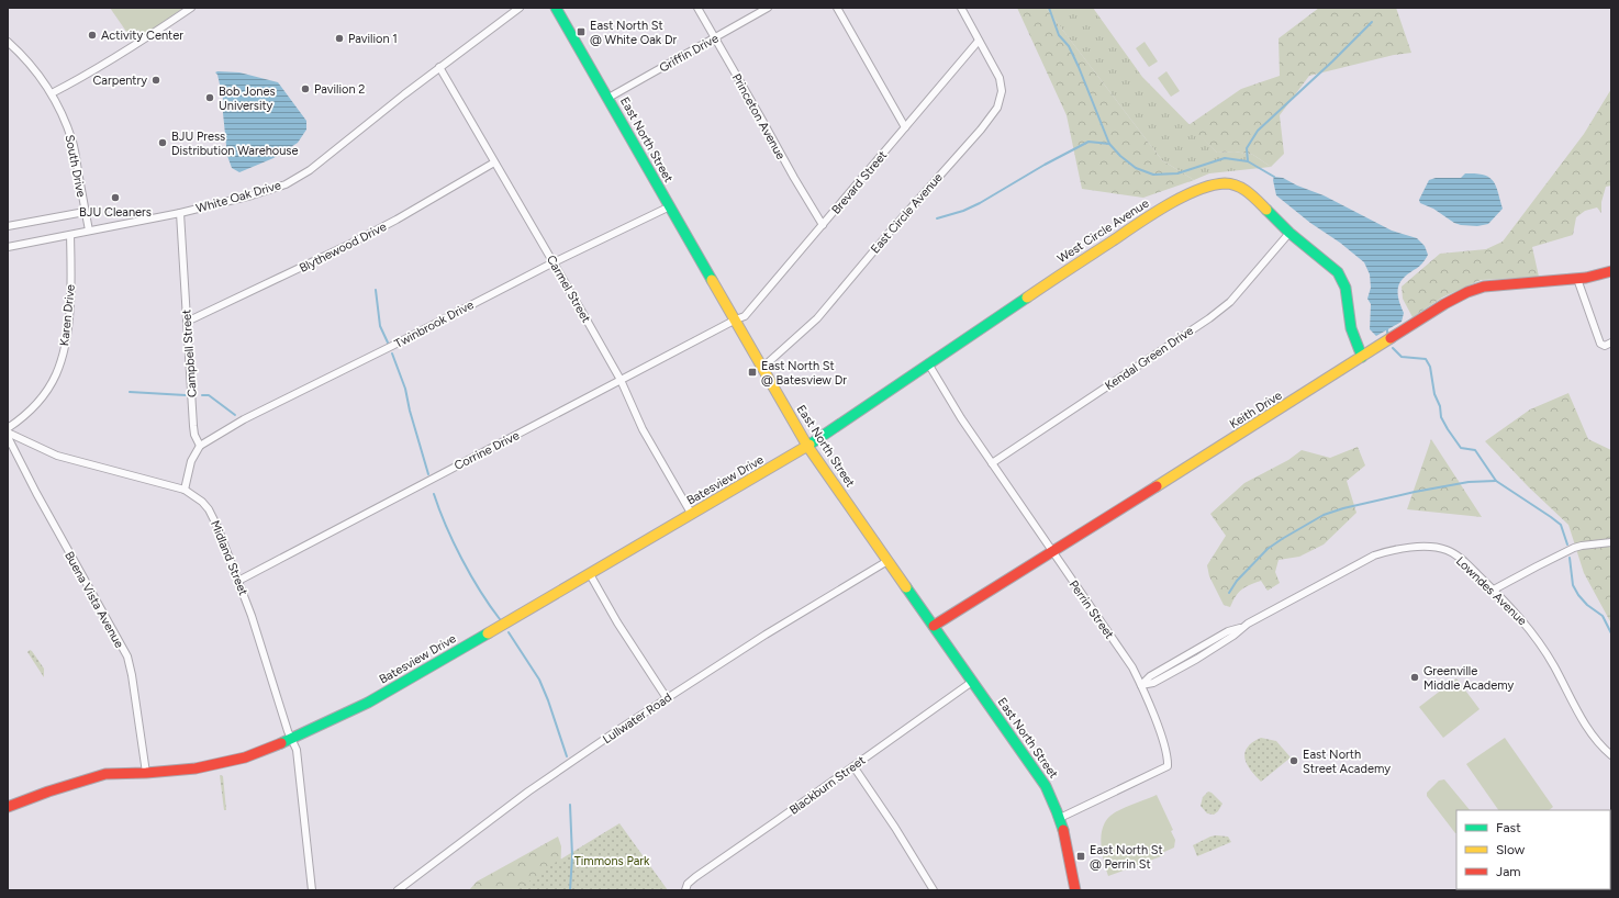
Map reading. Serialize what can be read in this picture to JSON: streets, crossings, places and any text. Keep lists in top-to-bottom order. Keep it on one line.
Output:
{"streets":{"street":["Griffin Drive","Princeton Avenue","East North Street","South Drive","Brevard Street","White Oak Drive","East Circle Avenue","West Circle Avenue","Blythewood Drive","Carmel Street","Karen Drive","Twinbrook Drive","Campbell Street","Kendal Green Drive","Keith Drive","Corrine Drive","Batesview Drive","Midland Street","Lowndes Avenue","Buena Vista Avenue","Perrin Street","Lullwater Road","Blackburn Street"]},"crossings":[["Griffin Drive","Princeton Avenue"],["Griffin Drive","East North Street"],["Princeton Avenue","Brevard Street"],["East North Street","Brevard Street"],["East North Street","East Circle Avenue"],["East North Street","West Circle Avenue"],["East North Street","Twinbrook Drive"],["East North Street","Keith Drive"],["East North Street","Corrine Drive"],["East North Street","Batesview Drive"],["East North Street","Perrin Street"],["East North Street","Lullwater Road"],["East North Street","Blackburn Street"],["South Drive","White Oak Drive"],["Brevard Street","East Circle Avenue"],["Brevard Street","Corrine Drive"],["White Oak Drive","Carmel Street"],["White Oak Drive","Karen Drive"],["White Oak Drive","Campbell Street"],["West Circle Avenue","Kendal Green Drive"],["West Circle Avenue","Keith Drive"],["West Circle Avenue","Batesview Drive"],["West Circle Avenue","Perrin Street"],["Blythewood Drive","Carmel Street"],["Blythewood Drive","Campbell Street"],["Carmel Street","Twinbrook Drive"],["Carmel Street","Corrine Drive"],["Carmel Street","Batesview Drive"],["Twinbrook Drive","Campbell Street"],["Kendal Green Drive","Perrin Street"],["Keith Drive","Perrin Street"],["Corrine Drive","Midland Street"],["Batesview Drive","Midland Street"],["Batesview Drive","Buena Vista Avenue"],["Lowndes Avenue","Perrin Street"]],"parks":["Timmons Park"],"places":{"transit":["East North St @ White Oak Dr","East North St @ Batesview Dr","East North St @ Perrin St"],"other":["Activity Center","Pavilion 1","Carpentry","Pavilion 2","Bob Jones University","BJU Press Distribution Warehouse","BJU Cleaners","Greenville Middle Academy","East North Street Academy"]},"legend":["Fast","Slow","Jam"]}
